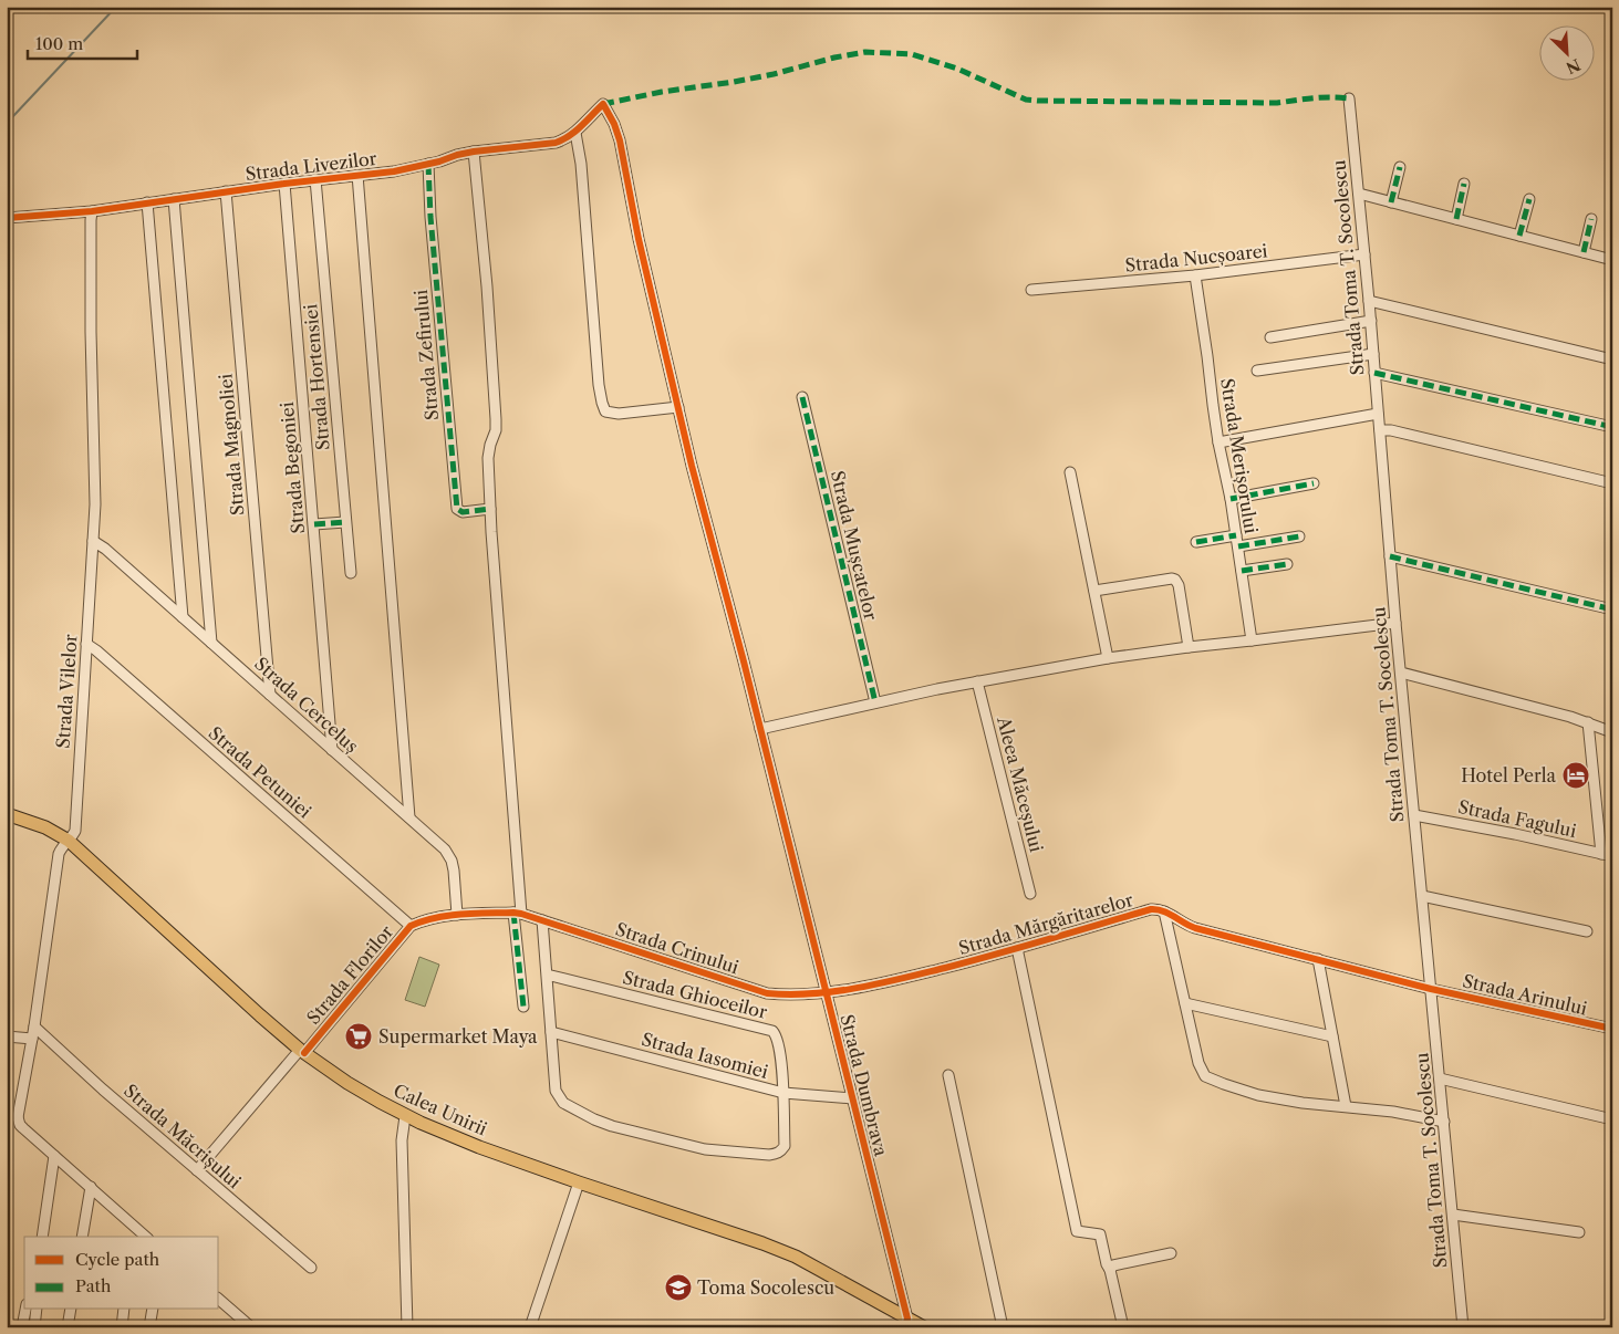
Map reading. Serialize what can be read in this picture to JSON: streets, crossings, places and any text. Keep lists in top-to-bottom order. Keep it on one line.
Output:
{"streets":{"main road":["Calea Unirii"],"street":["Strada Livezilor","Strada Nucșoarei","Strada Toma T. Socolescu","Strada Zefirului","Strada Hortensiei","Strada Magnoliei","Strada Merișorului","Strada Begoniei","Strada Mușcatelor","Strada Vilelor","Strada Cerceluș","Strada Petuniei","Aleea Măceșului","Strada Fagului","Strada Mărgăritarelor","Strada Crinului","Strada Florilor","Strada Ghioceilor","Strada Arinului","Strada Iasomiei","Strada Dumbrava","Strada Măcrișului"]},"crossings":[["Strada Livezilor","Strada Zefirului"],["Strada Livezilor","Strada Hortensiei"],["Strada Livezilor","Strada Magnoliei"],["Strada Livezilor","Strada Begoniei"],["Strada Livezilor","Strada Vilelor"],["Strada Livezilor","Strada Dumbrava"],["Strada Nucșoarei","Strada Toma T. Socolescu"],["Strada Nucșoarei","Strada Merișorului"],["Strada Toma T. Socolescu","Strada Fagului"],["Strada Toma T. Socolescu","Strada Arinului"],["Strada Magnoliei","Strada Cerceluș"],["Strada Begoniei","Strada Cerceluș"],["Strada Vilelor","Strada Cerceluș"],["Strada Vilelor","Strada Petuniei"],["Strada Vilelor","Calea Unirii"],["Strada Vilelor","Strada Măcrișului"],["Strada Cerceluș","Strada Florilor"],["Strada Petuniei","Strada Florilor"],["Strada Mărgăritarelor","Strada Crinului"],["Strada Mărgăritarelor","Strada Dumbrava"],["Strada Crinului","Strada Florilor"],["Strada Crinului","Strada Dumbrava"],["Strada Florilor","Calea Unirii"],["Strada Florilor","Strada Măcrișului"],["Strada Ghioceilor","Strada Iasomiei"],["Strada Iasomiei","Strada Dumbrava"],["Strada Dumbrava","Calea Unirii"]],"places":{"hotel":["Hotel Perla"],"supermarket":["Supermarket Maya"],"school or university":["Toma Socolescu"]},"legend":["Cycle path","Path"],"scale_bar":"100 m","north":"bottom right"}
